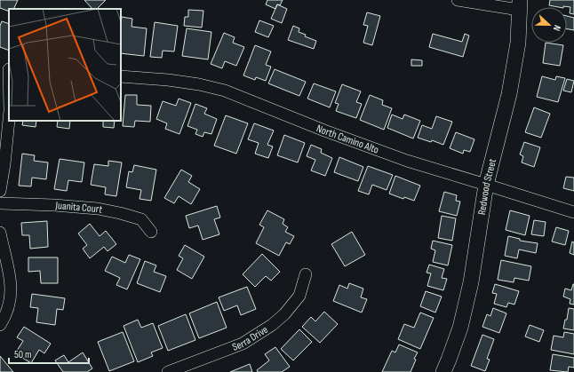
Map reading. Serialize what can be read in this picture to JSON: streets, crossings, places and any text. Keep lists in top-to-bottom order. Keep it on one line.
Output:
{"streets":{"main road":["Redwood Street"],"street":["North Camino Alto","Juanita Court","Serra Drive"]},"crossings":[["North Camino Alto","Redwood Street"]],"scale_bar":"50 m","north":"right"}
